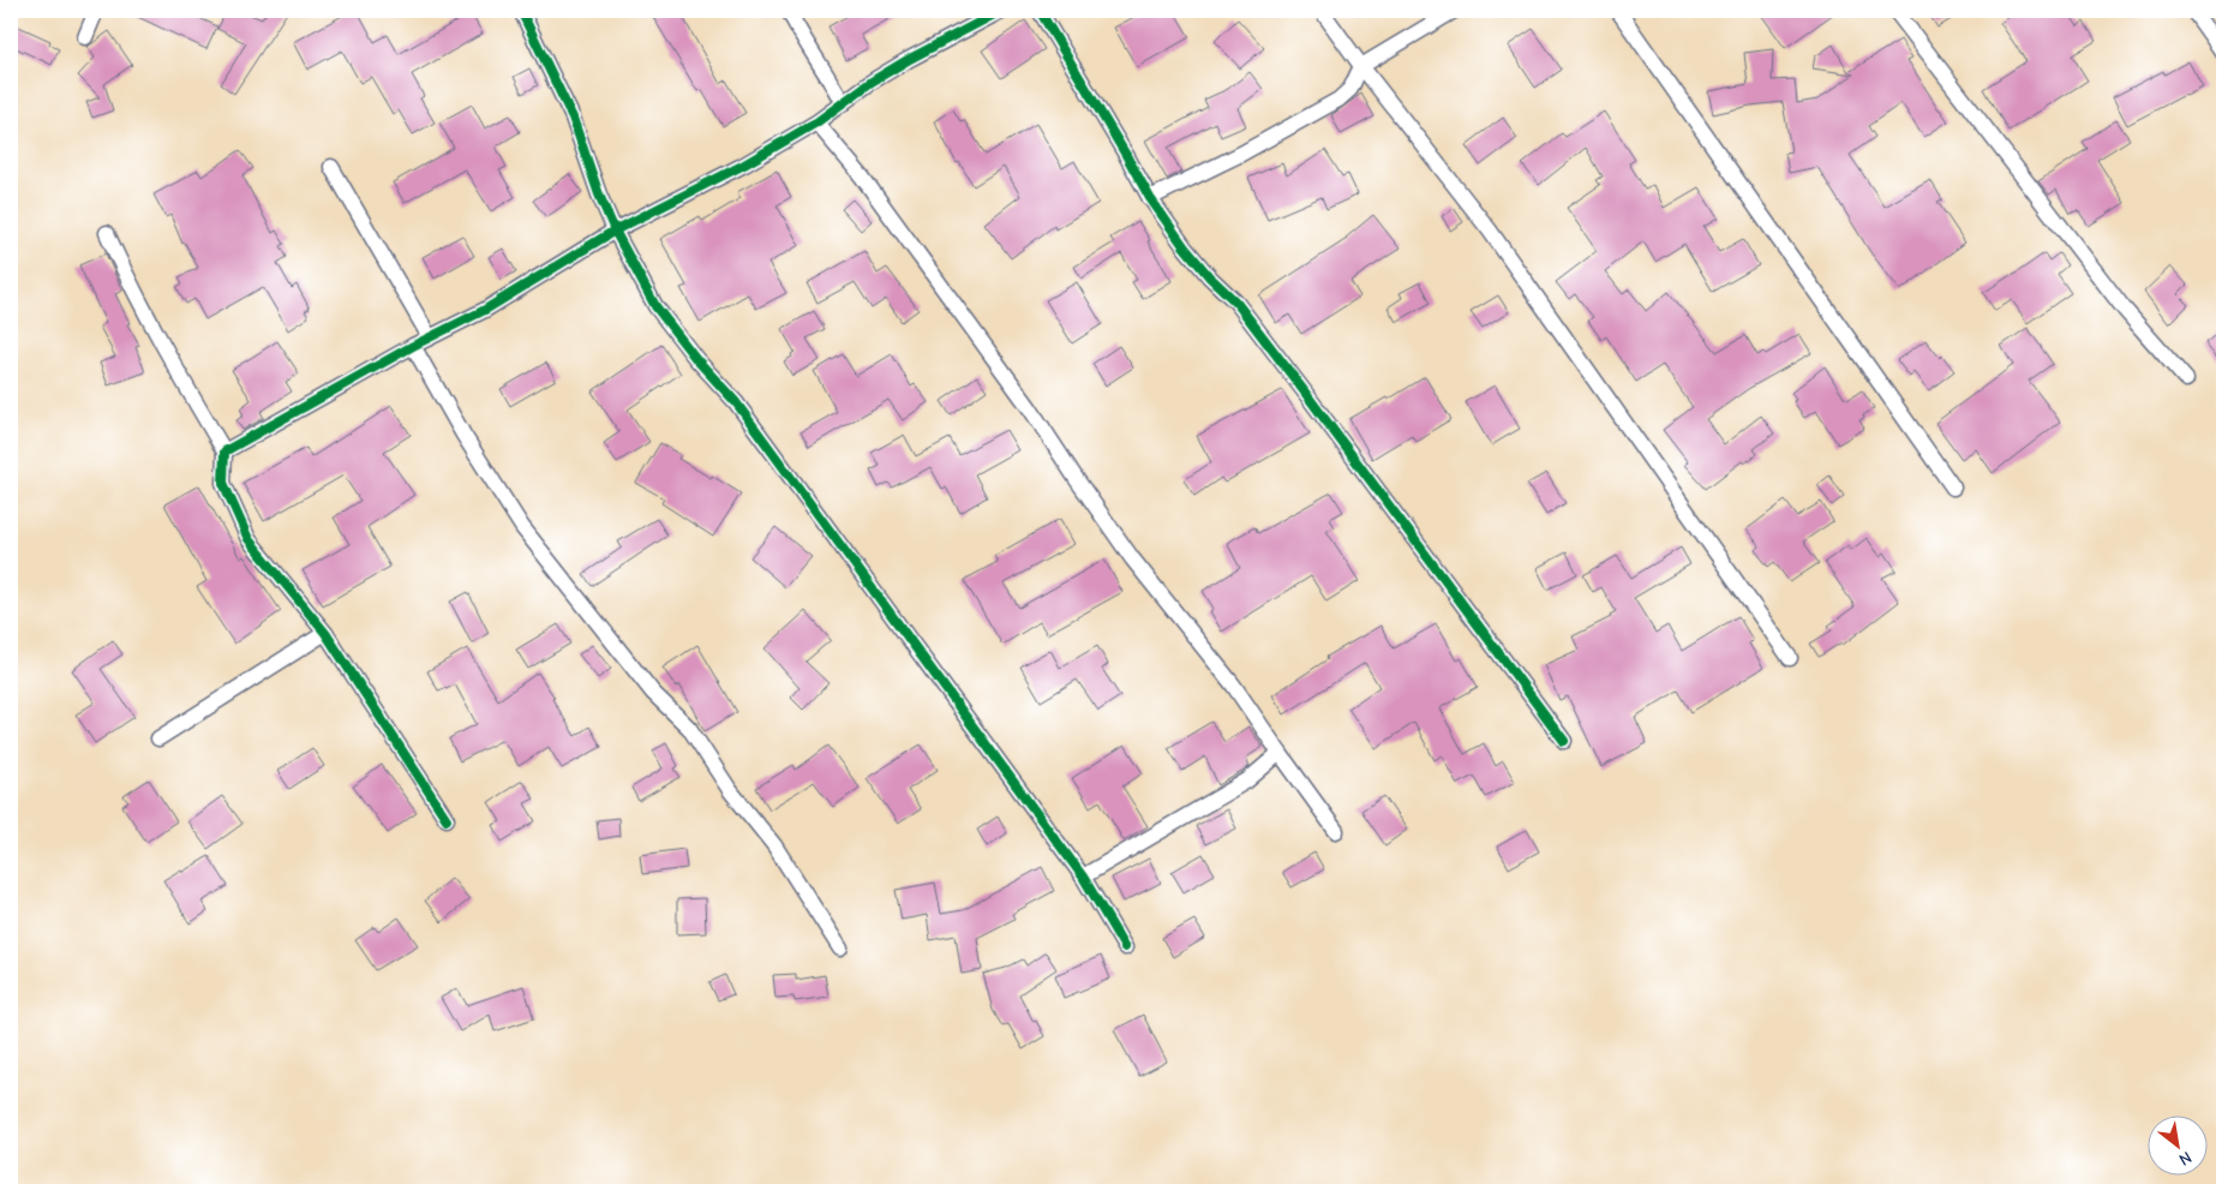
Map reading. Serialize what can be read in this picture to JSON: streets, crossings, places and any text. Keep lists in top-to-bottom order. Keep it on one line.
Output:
{"north":"bottom right"}
